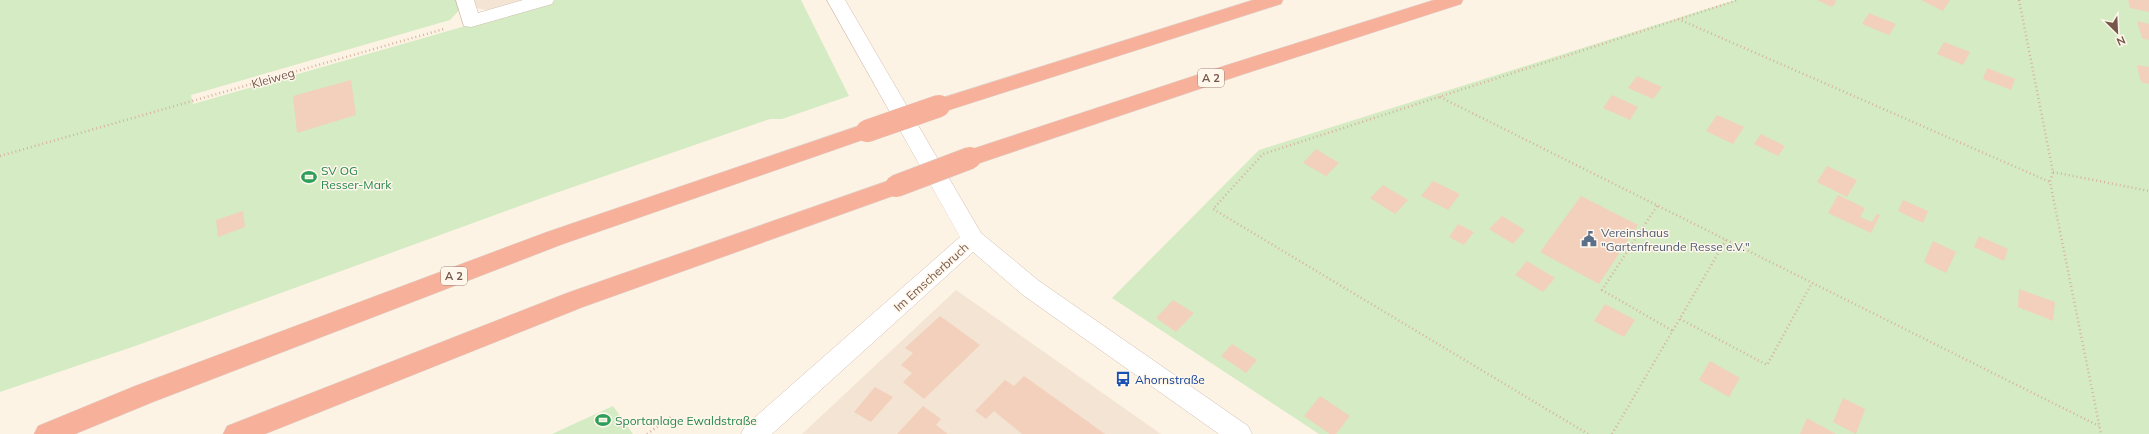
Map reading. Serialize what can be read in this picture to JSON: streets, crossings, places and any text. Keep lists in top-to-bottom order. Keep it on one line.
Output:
{"streets":{"highway":["A 2"],"street":["Im Emscherbruch"],"path":["Kleiweg"]},"places":{"sports":["SV OG Resser-Mark","Sportanlage Ewaldstraße"],"public building":["Vereinshaus \"Gartenfreunde Resse e.V.\""],"bus stop":["Ahornstraße"]},"north":"bottom right"}
